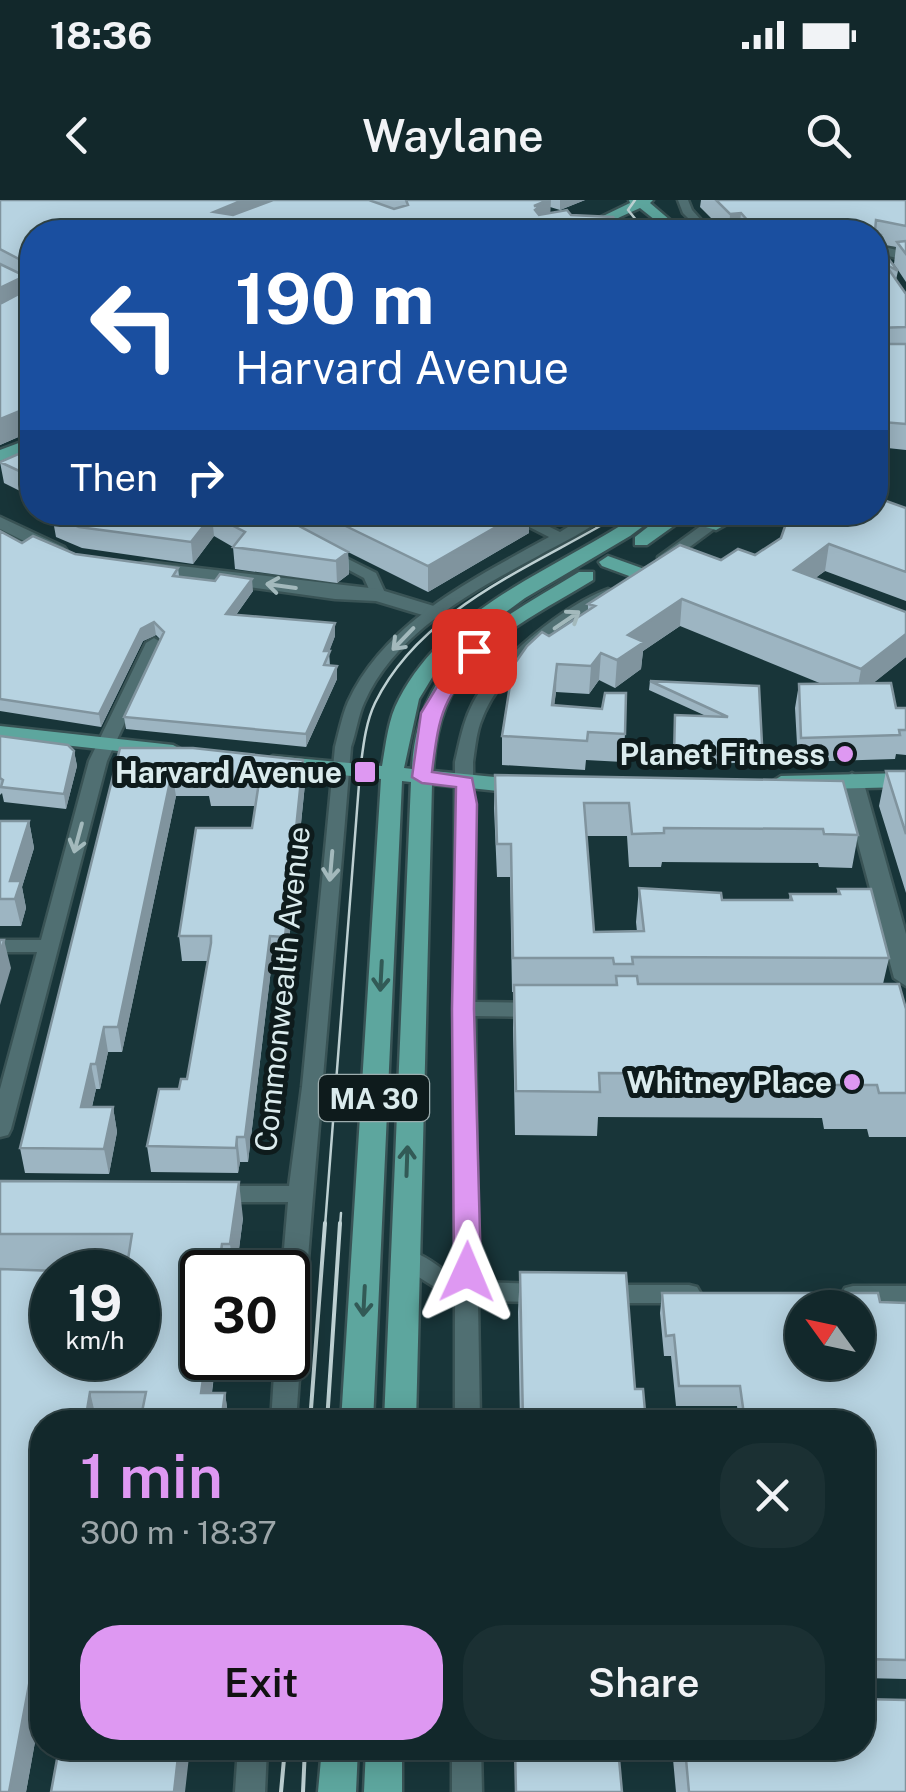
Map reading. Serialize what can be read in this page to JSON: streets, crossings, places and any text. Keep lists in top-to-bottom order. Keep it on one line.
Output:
{"streets":{"main road":["MA 30"],"street":["Commonwealth Avenue"]},"places":{"other":["Planet Fitness","Whitney Place"],"transit":["Harvard Avenue"]},"north":"top left","page":{"status":"18:36","header":"Waylane","turn":["190 m","Harvard Avenue"],"then":"Then","speed":"19 km/h","limit":"30","heading":["1 min","300 m · 18:37"],"buttons":["Exit","Share"]}}
